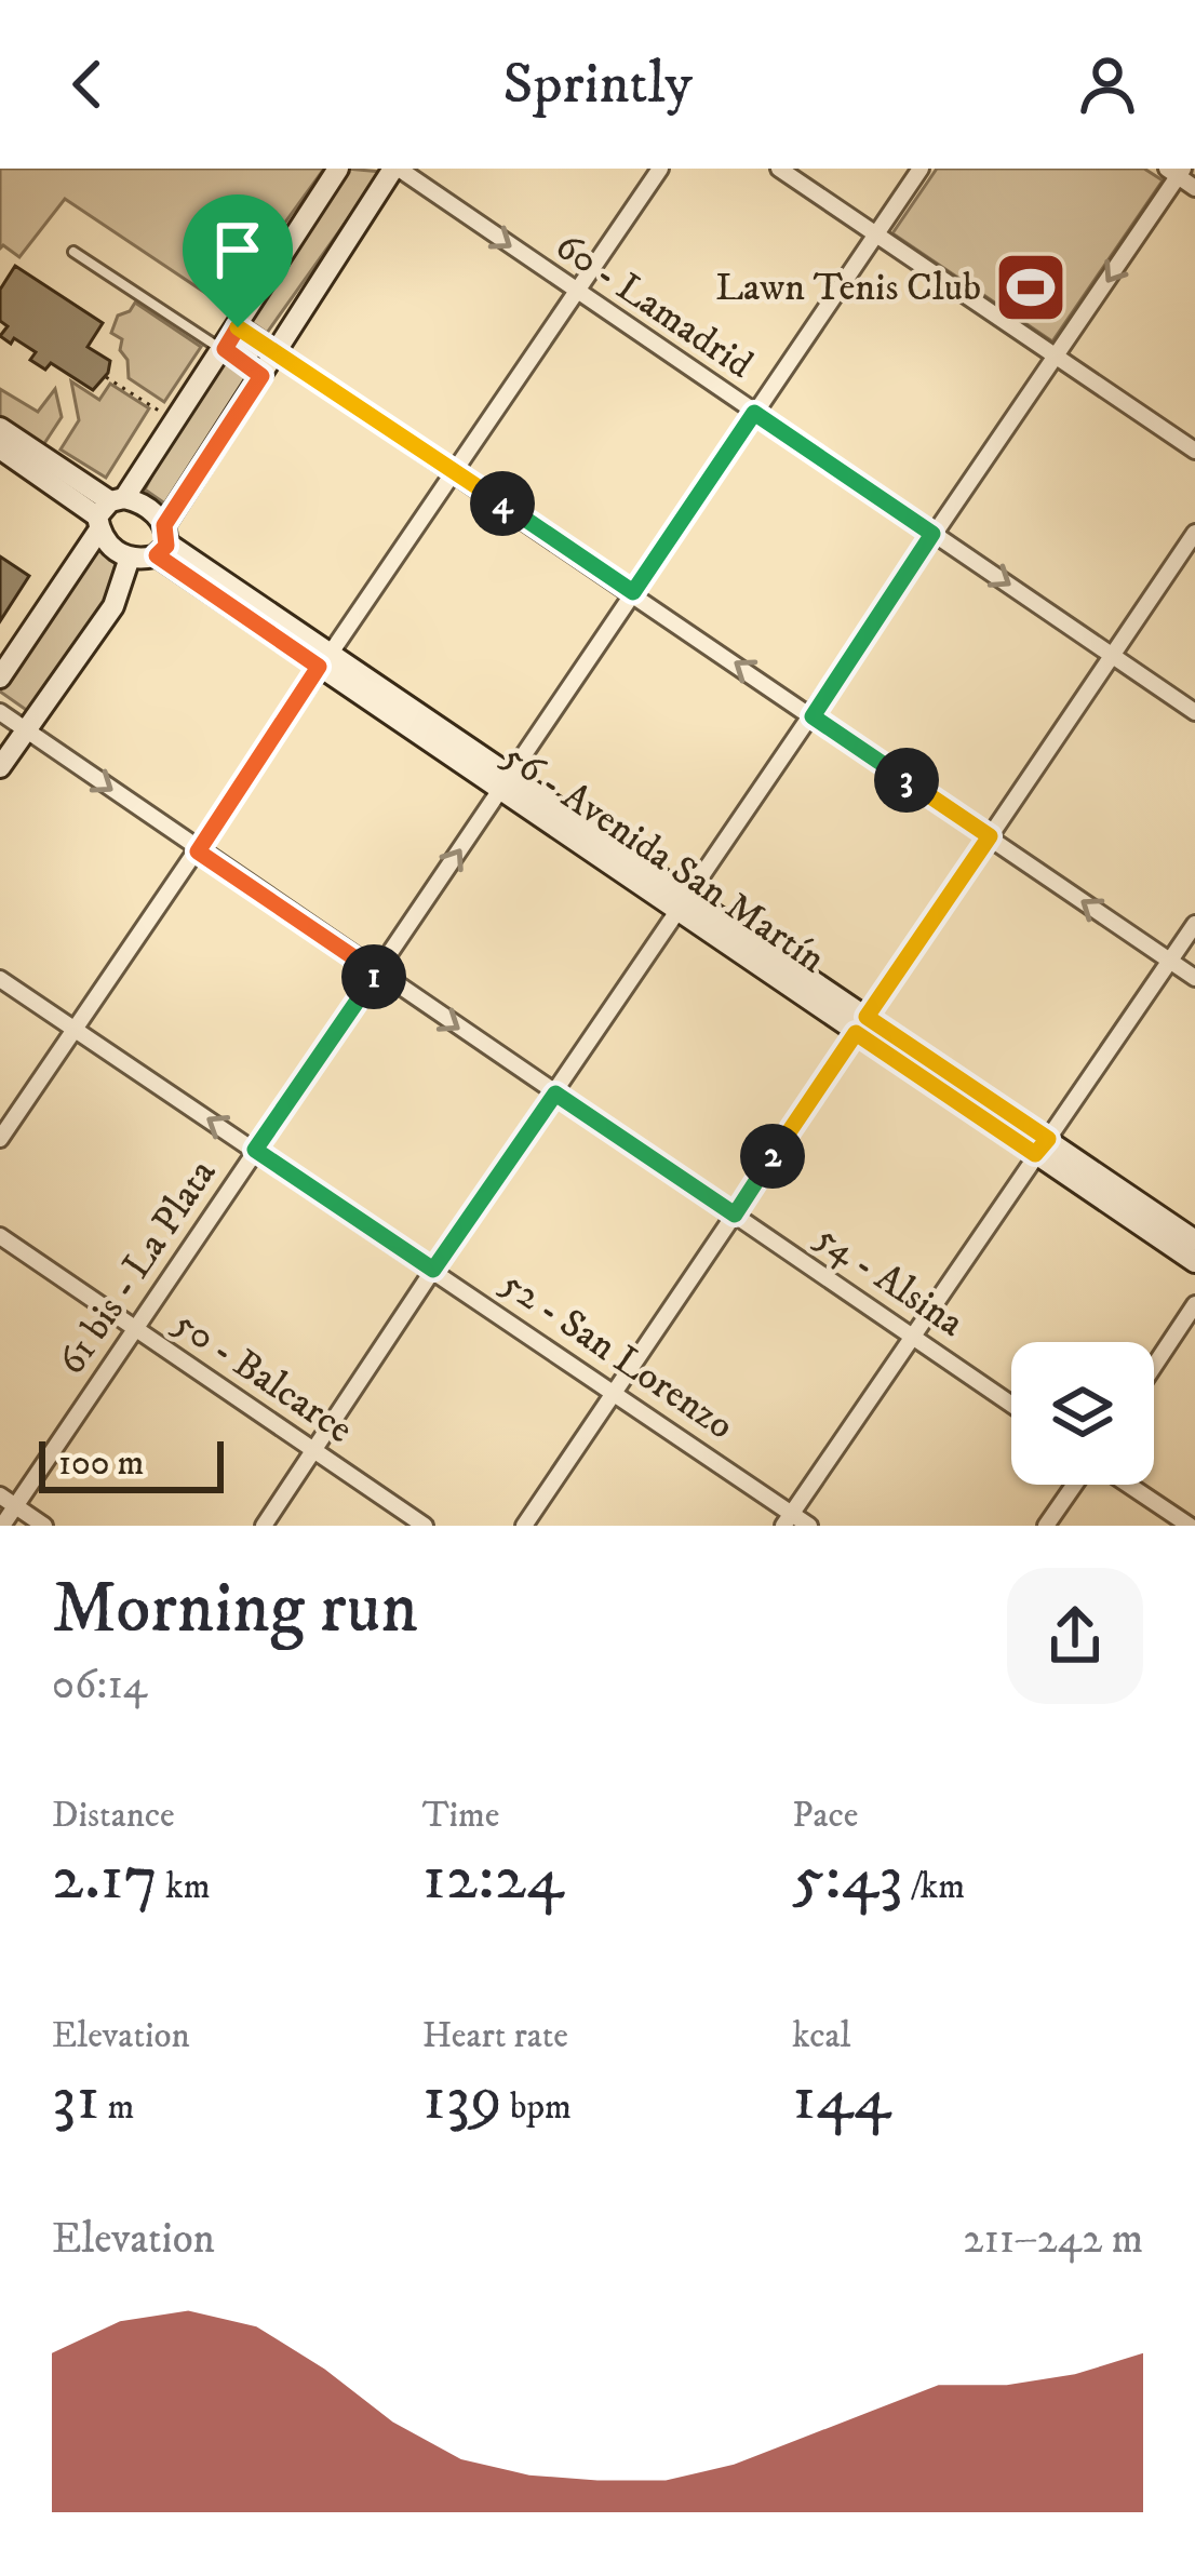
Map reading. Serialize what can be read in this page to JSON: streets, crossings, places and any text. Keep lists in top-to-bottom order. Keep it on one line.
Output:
{"streets":{"main road":["56 - Avenida San Martín"],"street":["60 - Lamadrid","61 bis - La Plata","54 - Alsina","52 - San Lorenzo","50 - Balcarce"]},"crossings":[["60 - Lamadrid","61 bis - La Plata"],["56 - Avenida San Martín","61 bis - La Plata"],["61 bis - La Plata","54 - Alsina"],["61 bis - La Plata","52 - San Lorenzo"],["61 bis - La Plata","50 - Balcarce"]],"one_way":["60 - Lamadrid"],"places":{"sports":["Lawn Tenis Club"]},"scale_bar":"100 m","page":{"header":"Sprintly","pins":["4","3","1","2"],"scale":"100 m","heading":["Morning run","06:14"],"stats":[["Distance","2.17 km"],["Time","12:24"],["Pace","5:43 /km"],["Elevation","31 m"],["Heart rate","139 bpm"],["kcal","144"]],"chart":["Elevation","211–242 m"]}}
